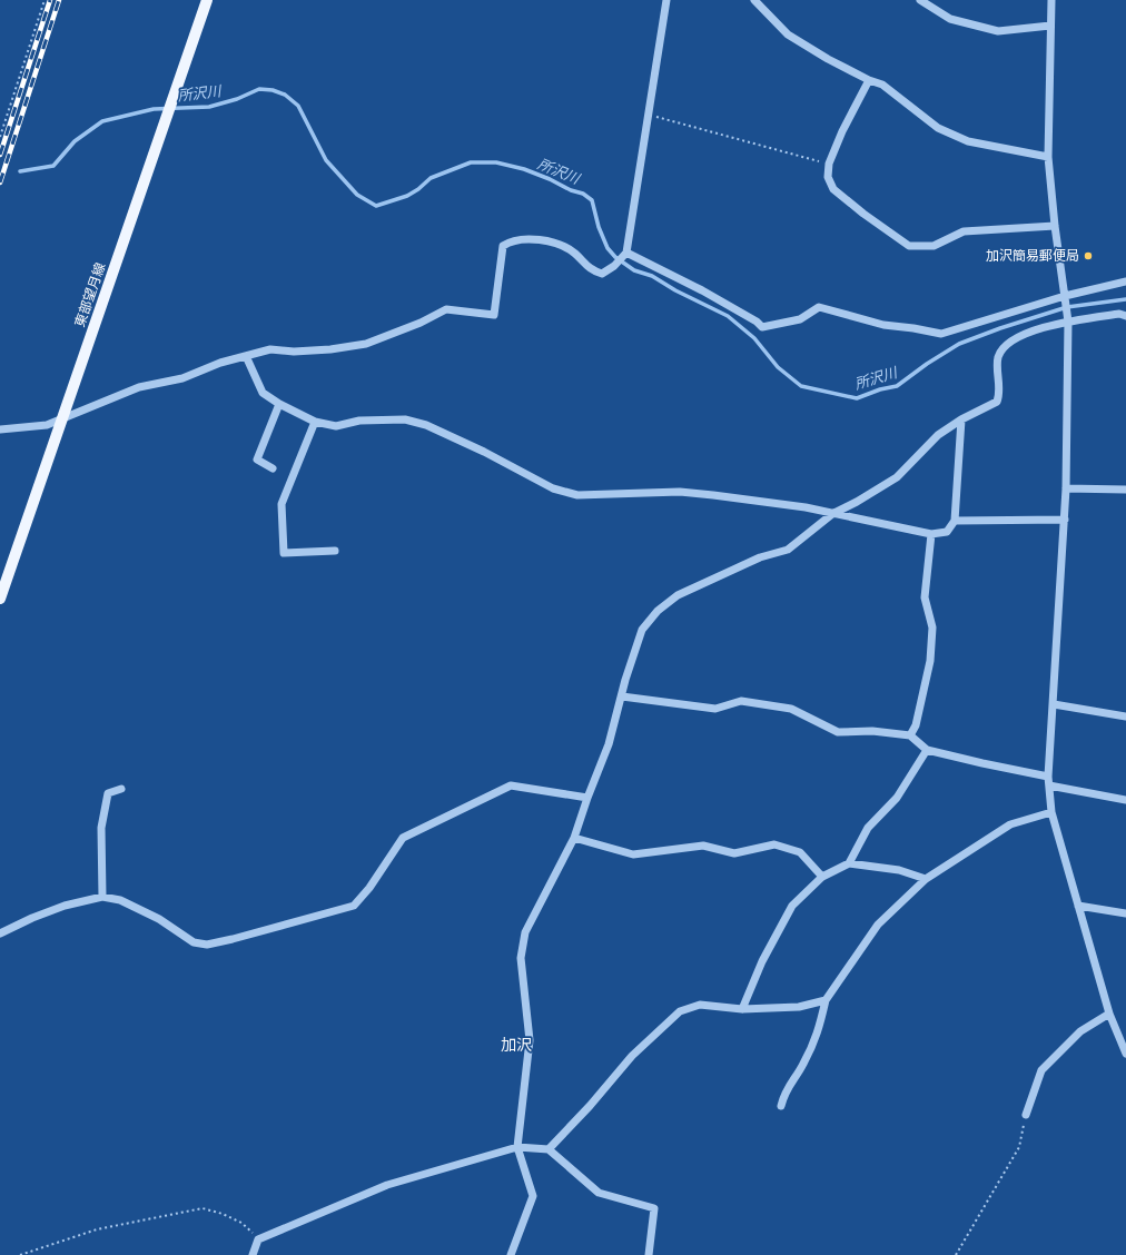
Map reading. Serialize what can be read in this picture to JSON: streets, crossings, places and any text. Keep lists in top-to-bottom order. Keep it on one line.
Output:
{"streets":{"main road":["東部望月線"]},"districts":["加沢"],"water":["所沢川"],"places":["加沢簡易郵便局"]}
